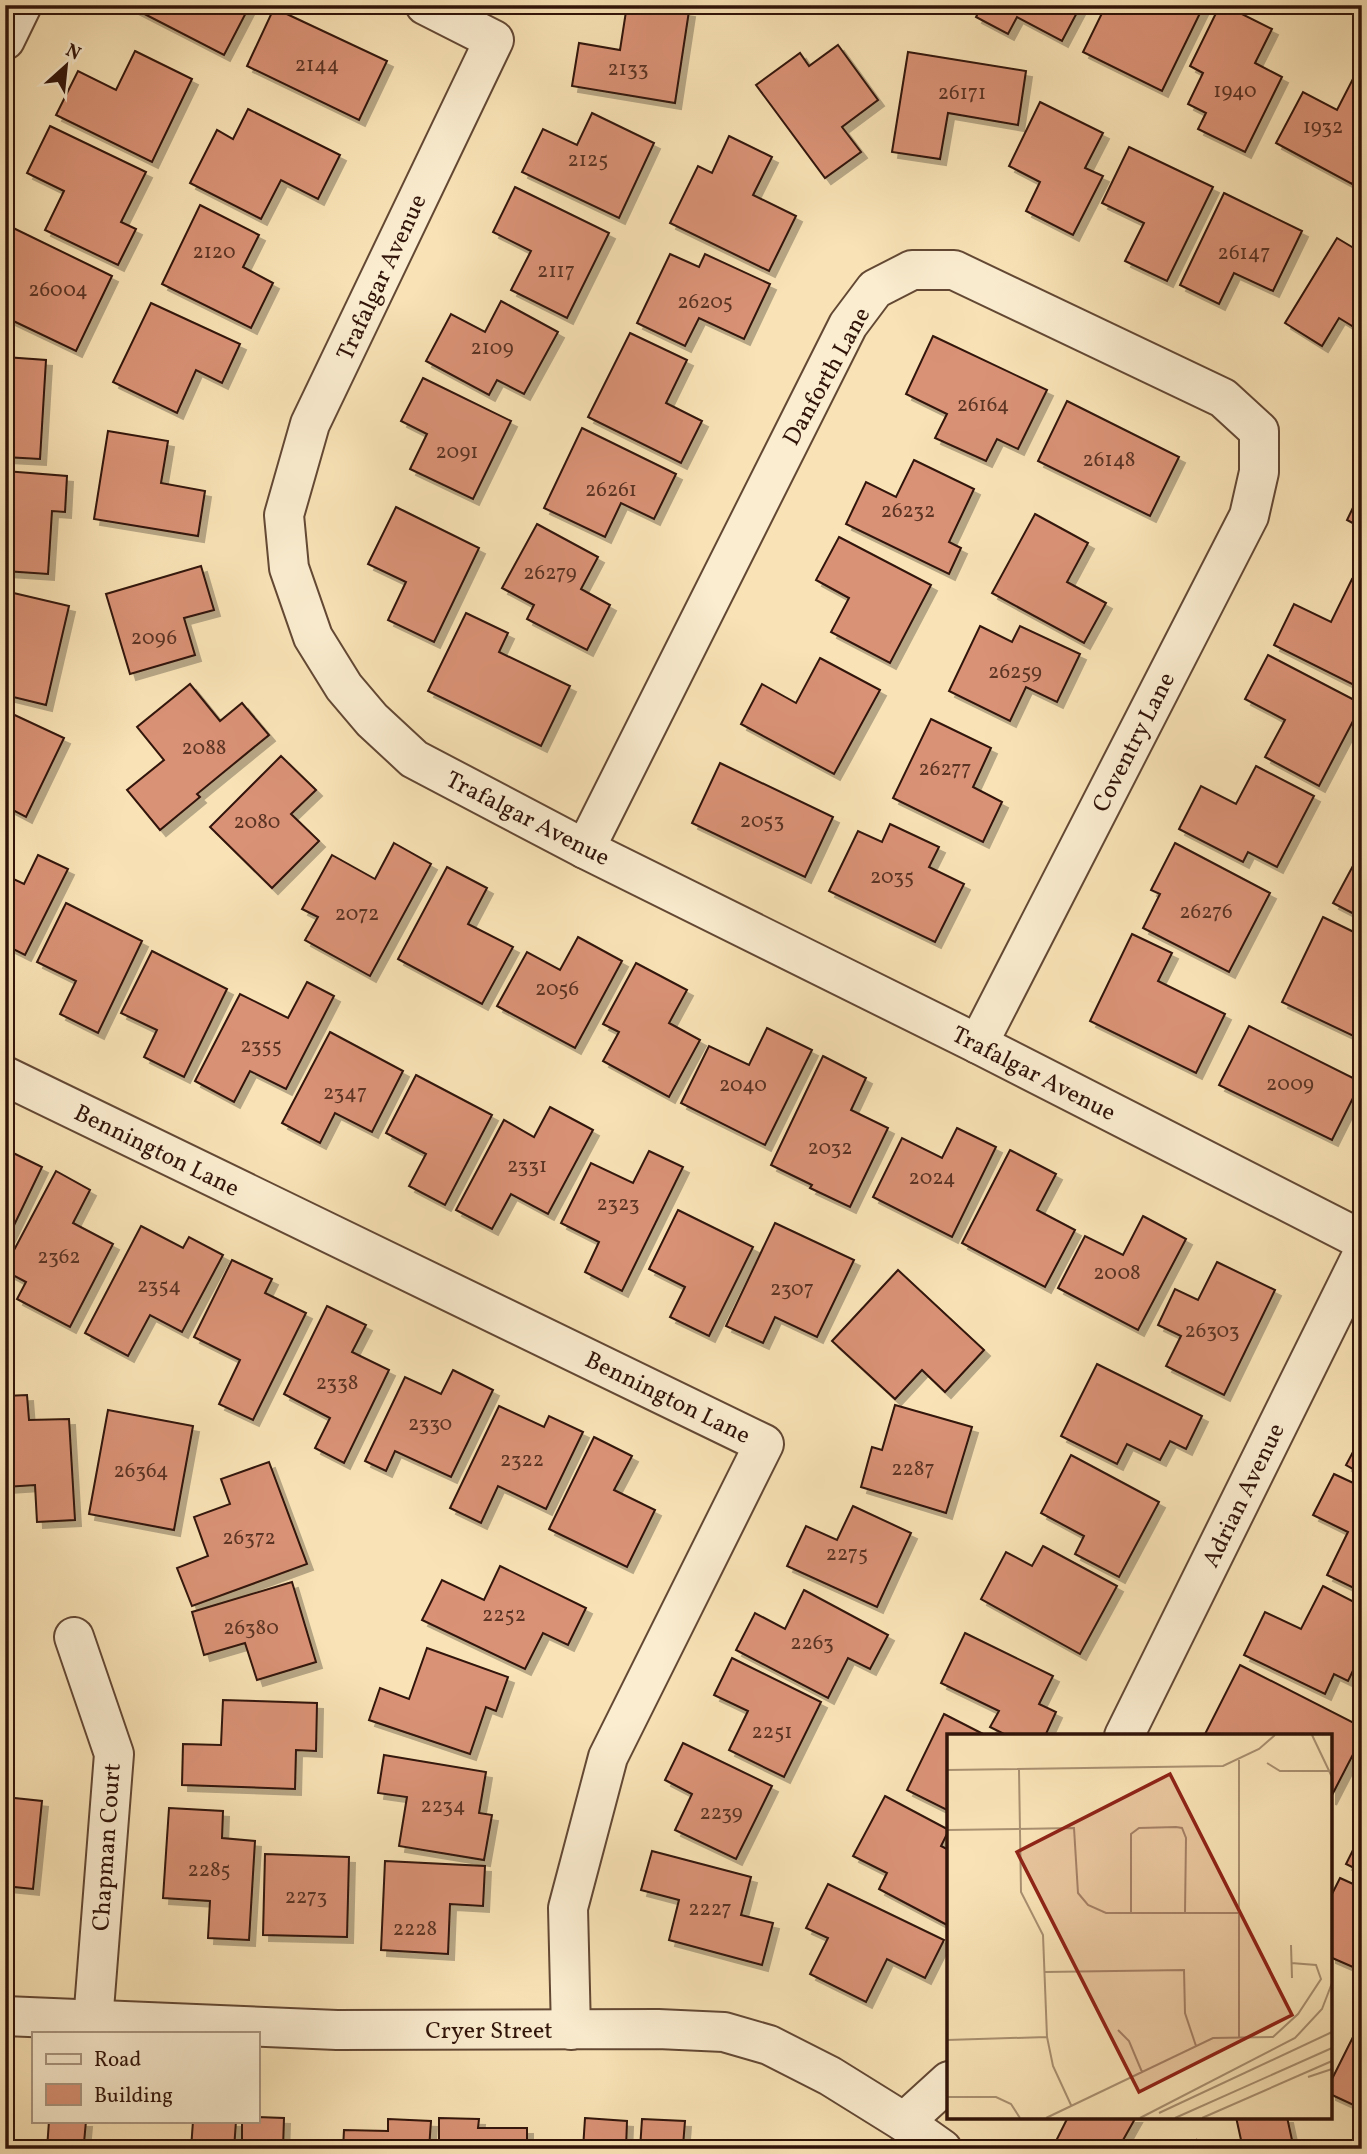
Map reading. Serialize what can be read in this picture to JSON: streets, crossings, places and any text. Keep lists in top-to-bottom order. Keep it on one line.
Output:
{"streets":{"street":["Trafalgar Avenue","Danforth Lane","Coventry Lane","Bennington Lane","Adrian Avenue","Chapman Court","Cryer Street"]},"crossings":[["Trafalgar Avenue","Danforth Lane"],["Trafalgar Avenue","Coventry Lane"],["Danforth Lane","Coventry Lane"],["Bennington Lane","Cryer Street"],["Chapman Court","Cryer Street"]],"house_numbers":["2144","2133","1940","26171","1932","2125","2120","26147","2117","26004","26205","2109","26164","2091","26148","26261","26232","26279","2096","26259","2088","26277","2053","2080","2035","26276","2072","2056","2355","2009","2040","2347","2032","2331","2024","2323","2362","2008","2354","2307","26303","2338","2330","2322","2287","26364","26372","2275","2252","26380","2263","2251","2234","2239","2285","2273","2227","2228"],"legend":["Road","Building"],"north":"top right"}
